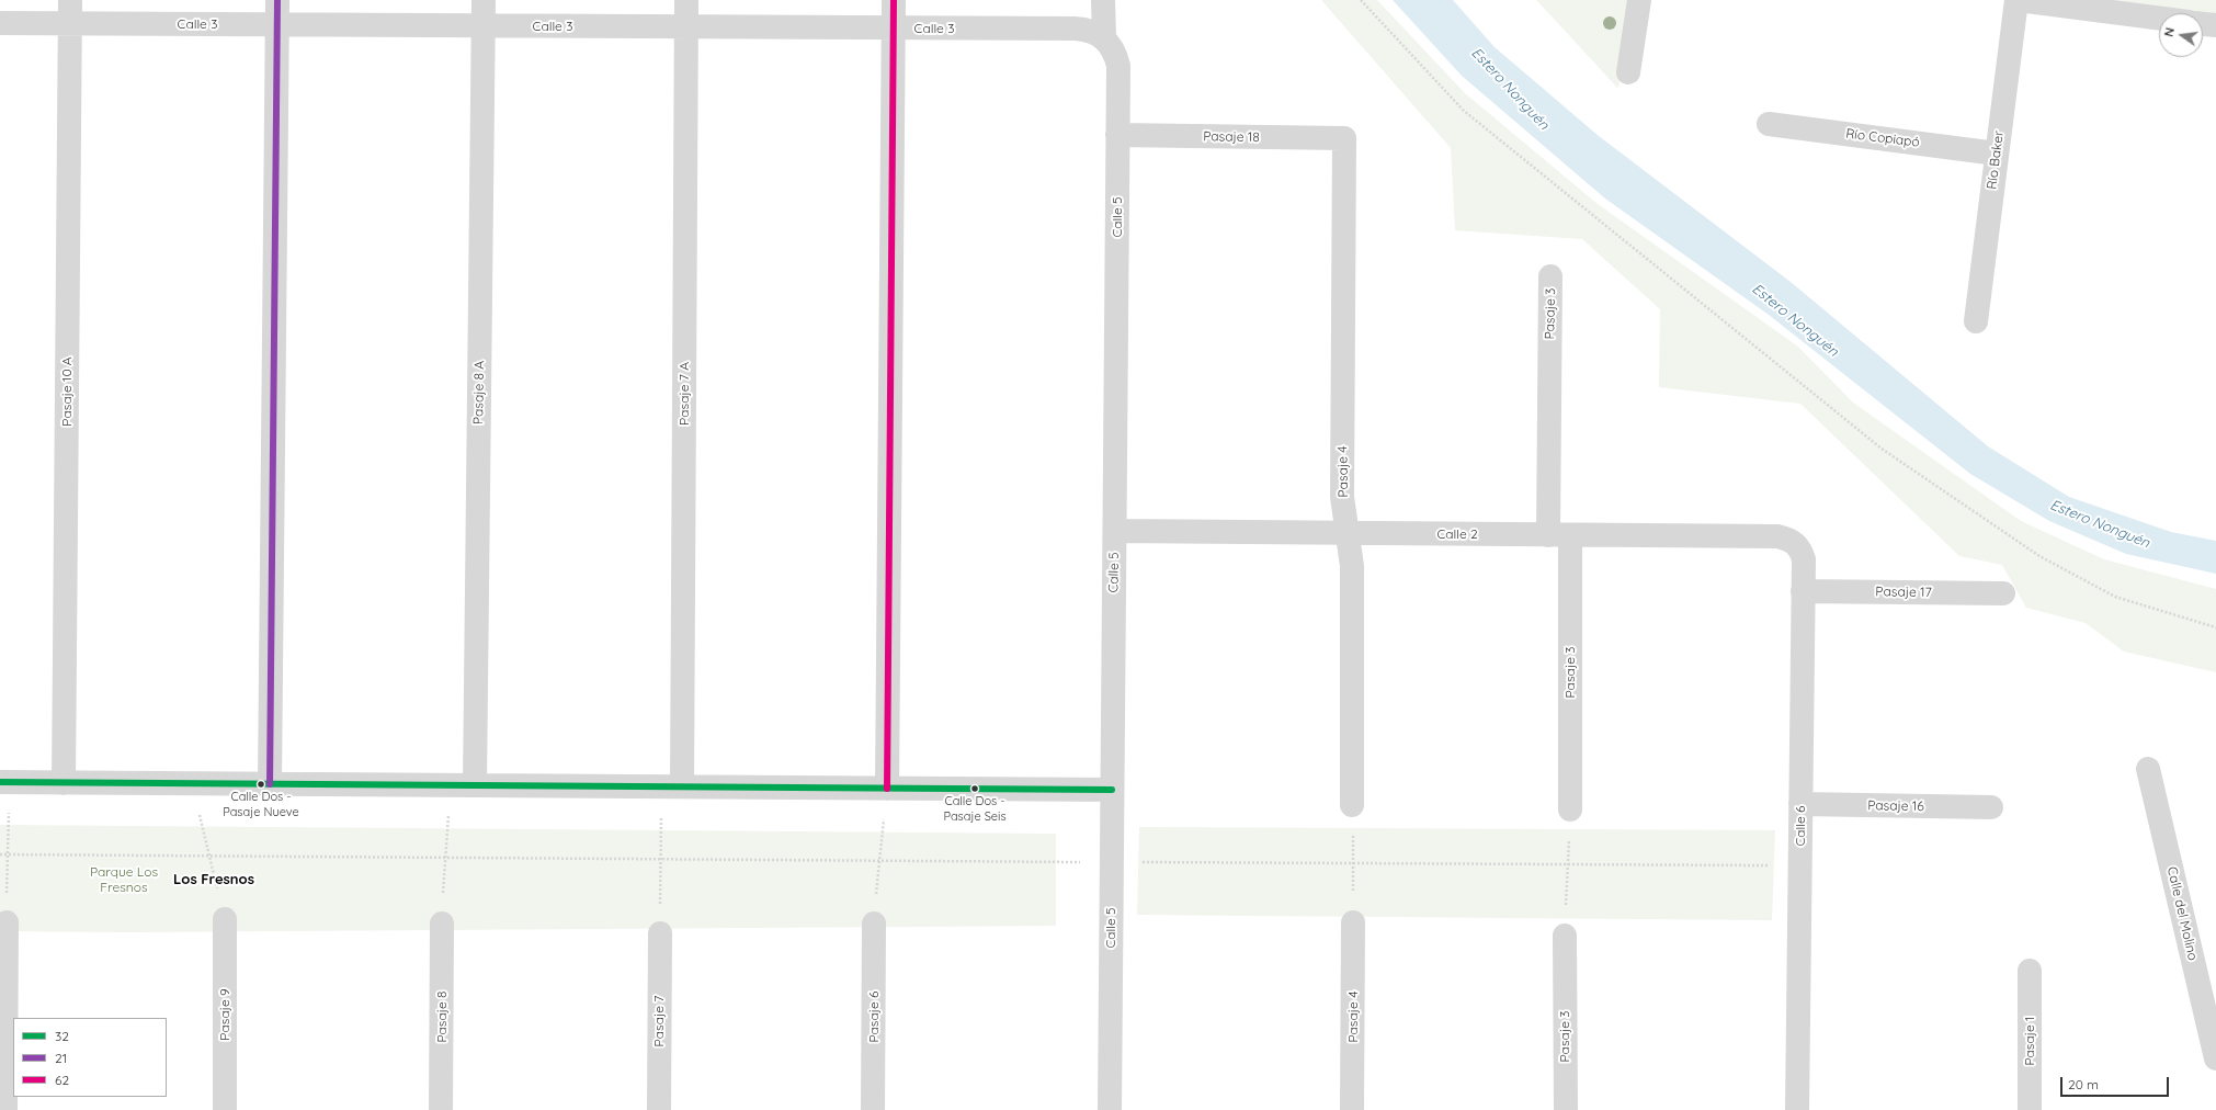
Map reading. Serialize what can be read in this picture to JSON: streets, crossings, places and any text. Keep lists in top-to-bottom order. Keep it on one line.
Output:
{"streets":{"street":["Calle 3","Pasaje 18","Río Copiapó","Río Baker","Calle 5","Pasaje 3","Pasaje 10 A","Pasaje 8 A","Pasaje 7 A","Pasaje 4","Calle 2","Pasaje 17","Pasaje 16","Calle 6","Calle del Molino","Pasaje 9","Pasaje 8","Pasaje 6","Pasaje 7","Pasaje 1"]},"crossings":[["Calle 3","Calle 5"],["Calle 3","Pasaje 10 A"],["Calle 3","Pasaje 8 A"],["Calle 3","Pasaje 7 A"],["Pasaje 18","Calle 5"],["Pasaje 18","Pasaje 4"],["Río Copiapó","Río Baker"],["Calle 5","Calle 2"],["Pasaje 3","Calle 2"],["Pasaje 4","Calle 2"],["Calle 2","Calle 6"],["Pasaje 17","Calle 6"],["Pasaje 16","Calle 6"]],"districts":["Los Fresnos"],"water":["Estero Nonguén"],"parks":["Parque Los Fresnos"],"places":["Calle Dos - Pasaje Nueve","Calle Dos - Pasaje Seis"],"lines":["transit line 21","transit line 62","transit line 32"],"legend":["32","21","62"],"scale_bar":"20 m","north":"left"}
